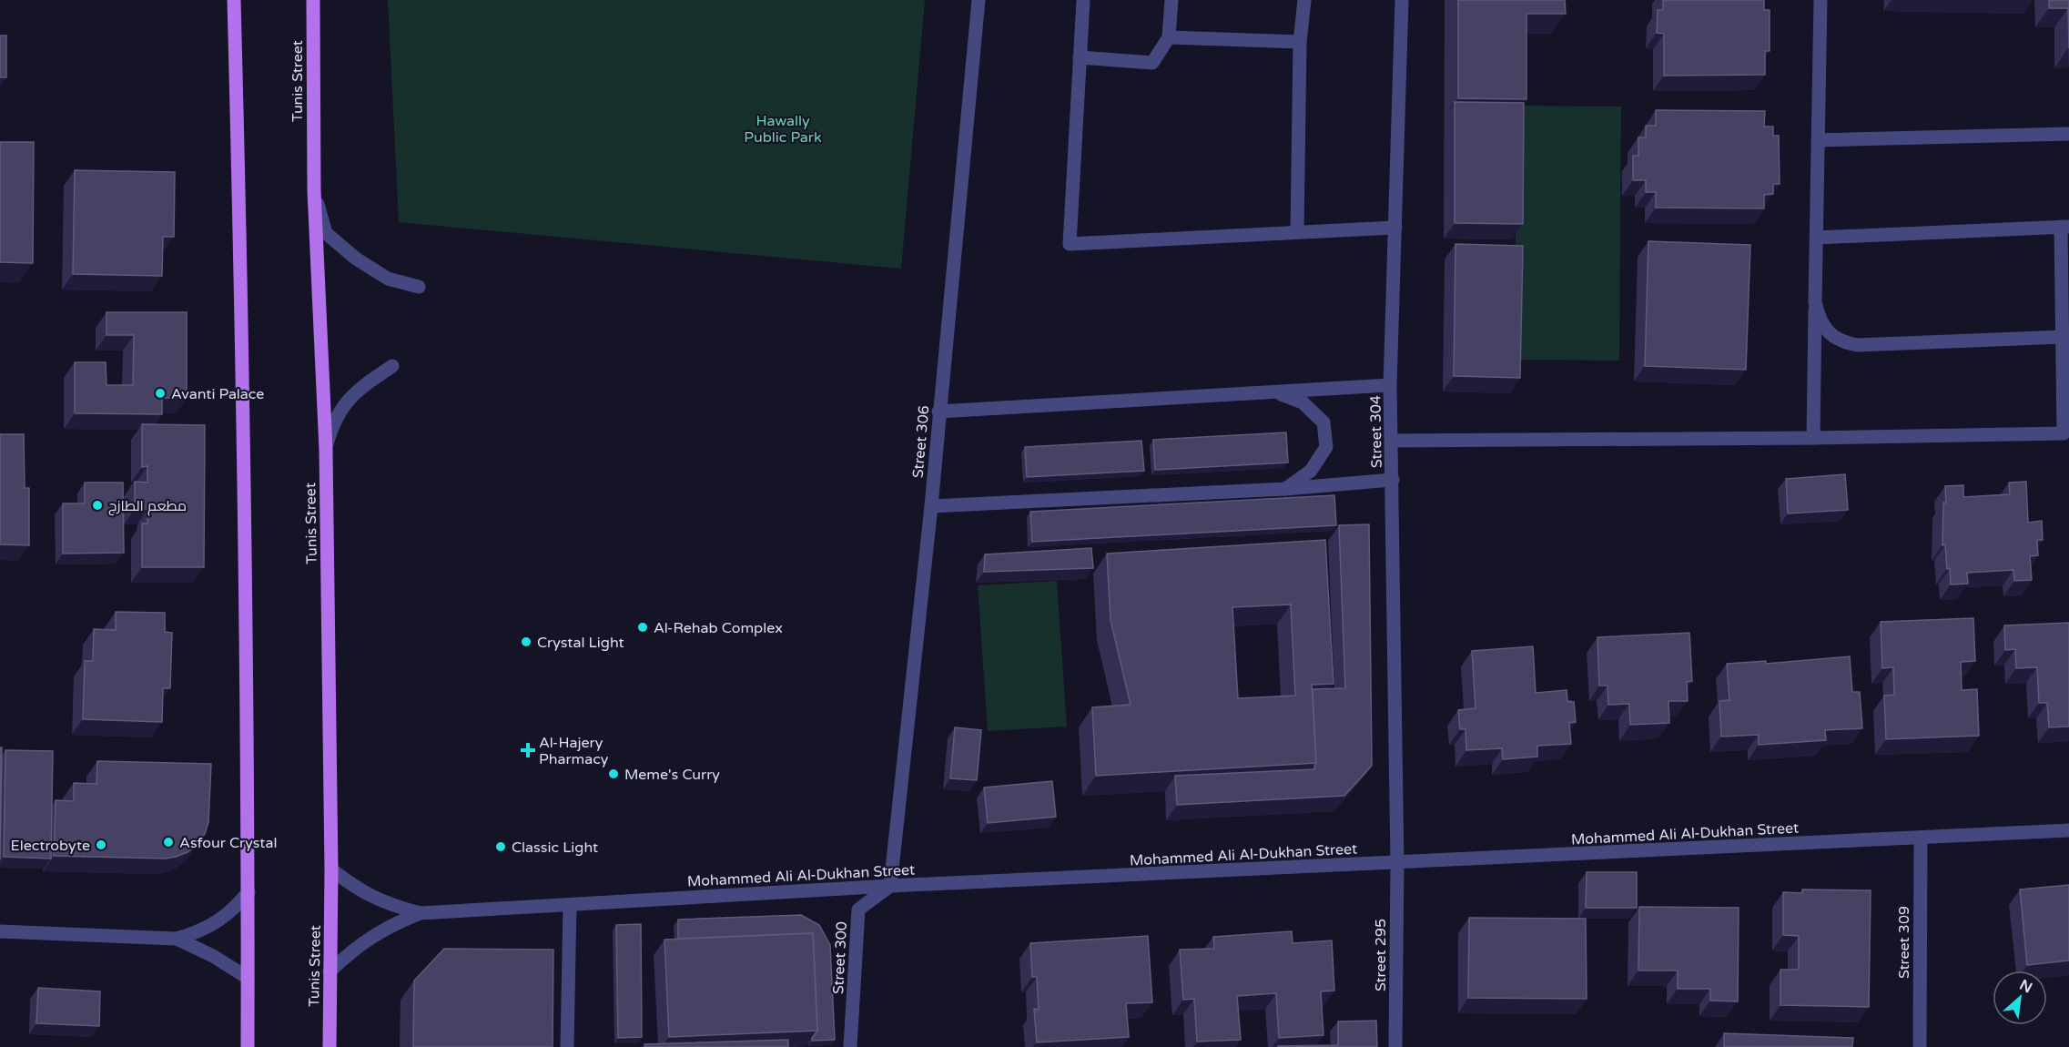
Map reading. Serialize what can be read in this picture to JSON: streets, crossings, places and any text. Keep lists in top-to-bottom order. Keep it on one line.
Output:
{"streets":{"main road":["Tunis Street"],"street":["Street 304","Street 306","Mohammed Ali Al-Dukhan Street","Street 309","Street 295","Street 300"]},"crossings":[["Tunis Street","Mohammed Ali Al-Dukhan Street"],["Street 304","Mohammed Ali Al-Dukhan Street"],["Street 304","Street 295"],["Street 306","Mohammed Ali Al-Dukhan Street"],["Street 306","Street 300"],["Mohammed Ali Al-Dukhan Street","Street 309"],["Mohammed Ali Al-Dukhan Street","Street 295"],["Mohammed Ali Al-Dukhan Street","Street 300"]],"parks":["Hawally Public Park"],"places":{"other":["Avanti Palace","مطعم الطازج","Al-Rehab Complex","Crystal Light","Meme's Curry","Asfour Crystal","Electrobyte","Classic Light"],"health":["Al-Hajery Pharmacy"]},"north":"top right"}
